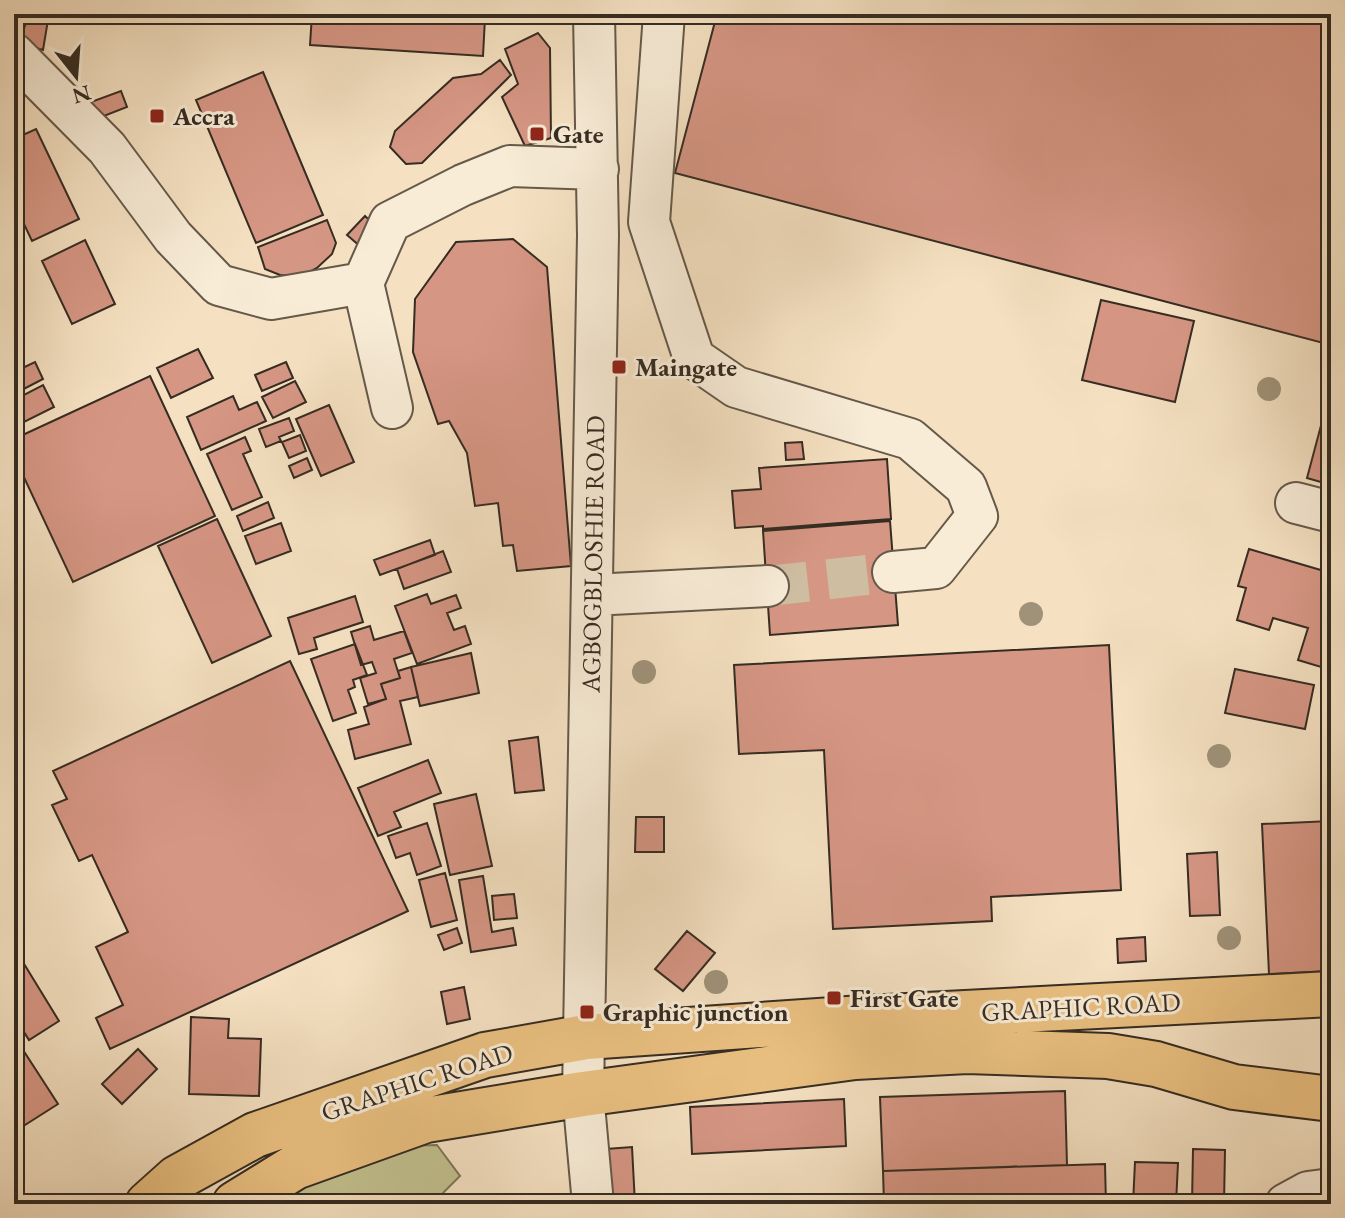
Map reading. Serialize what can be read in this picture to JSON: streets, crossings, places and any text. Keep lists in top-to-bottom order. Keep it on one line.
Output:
{"streets":{"main road":["GRAPHIC ROAD"],"street":["AGBOGBLOSHIE ROAD"]},"crossings":[["AGBOGBLOSHIE ROAD","GRAPHIC ROAD"]],"places":{"transit":["Accra","Gate","Maingate","First Gate","Graphic junction"]},"north":"bottom"}
